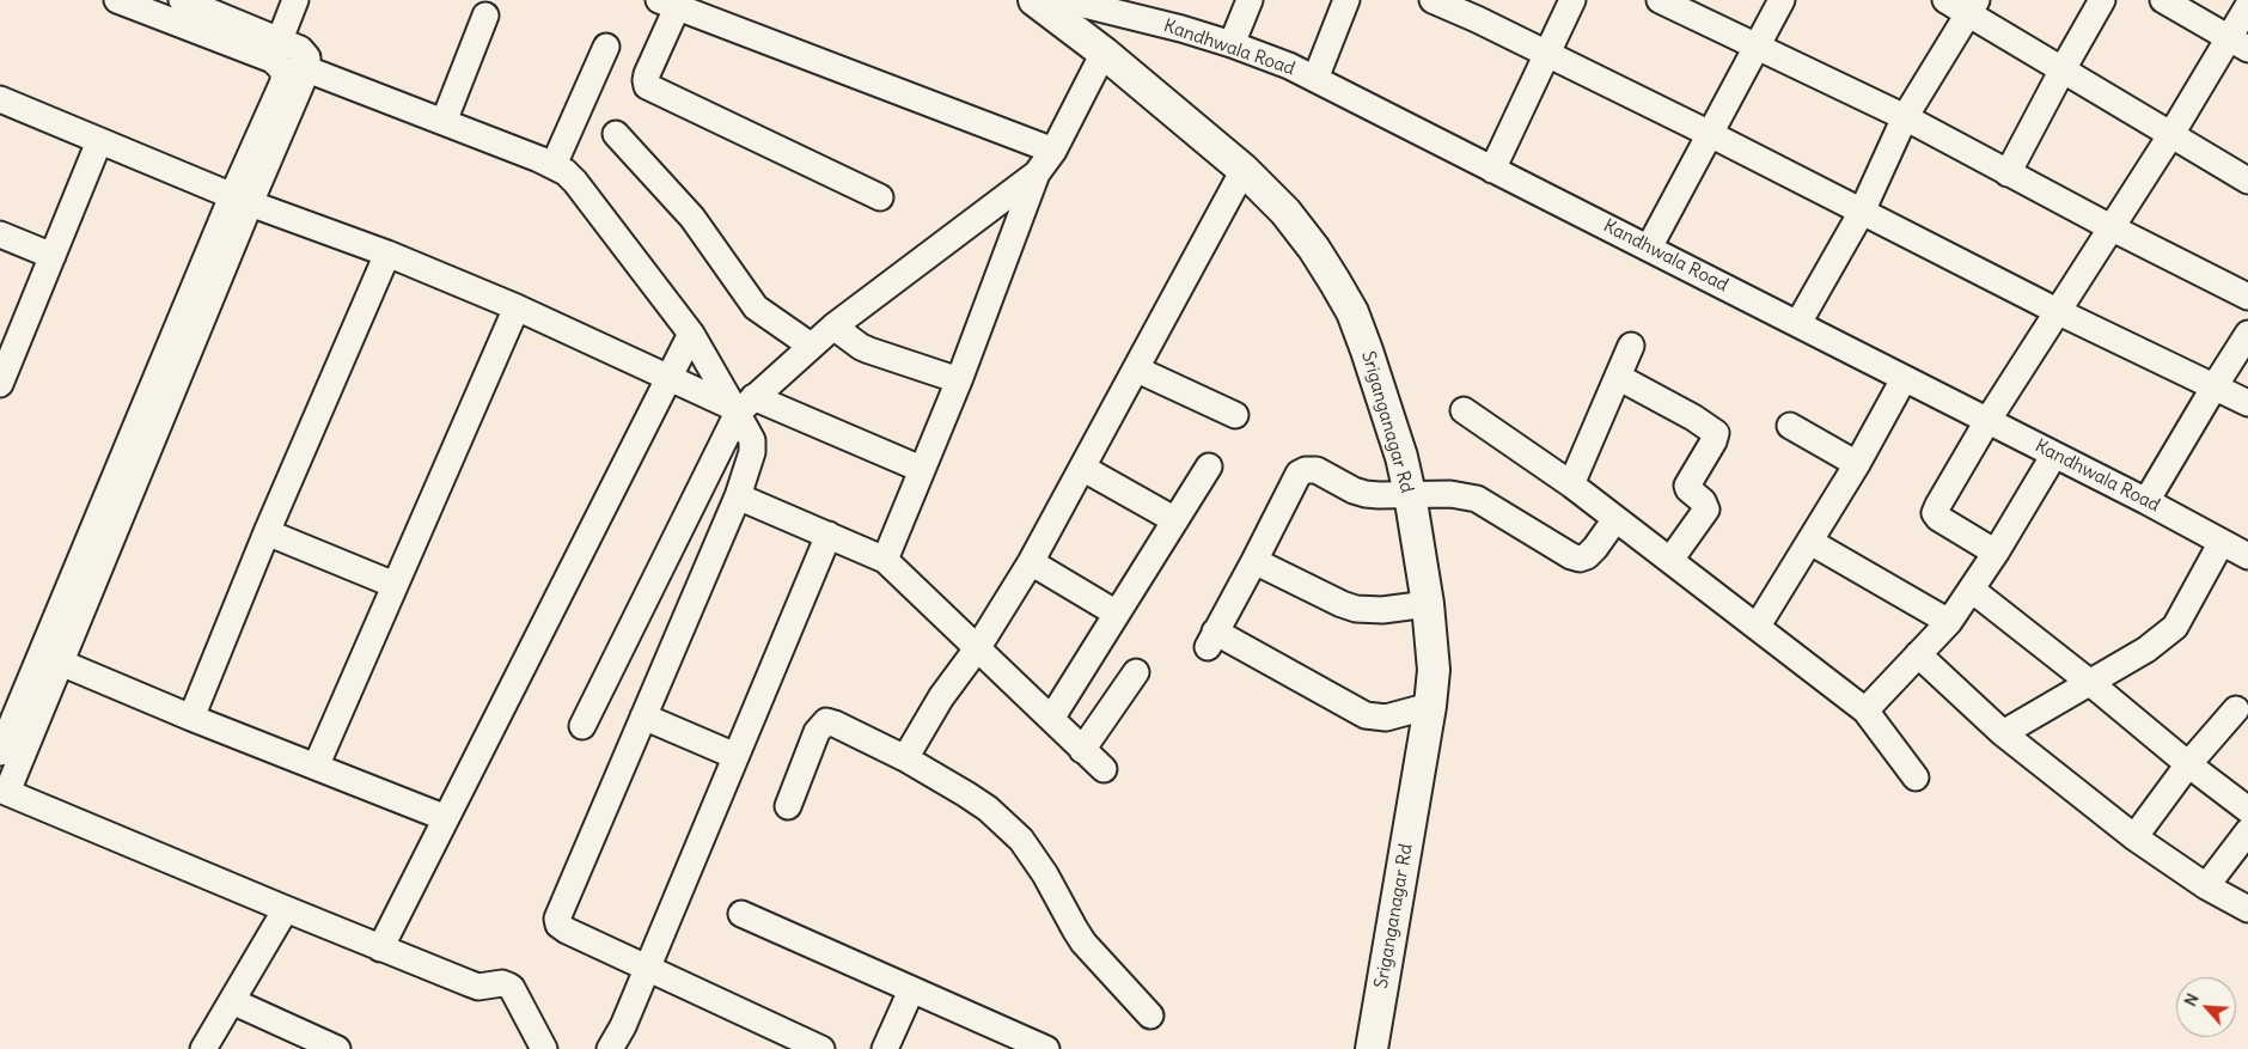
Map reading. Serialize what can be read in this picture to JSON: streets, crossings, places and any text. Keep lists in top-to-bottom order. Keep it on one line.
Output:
{"streets":{"main road":["Sriganganagar Rd"],"street":["Kandhwala Road"]},"north":"top left"}
